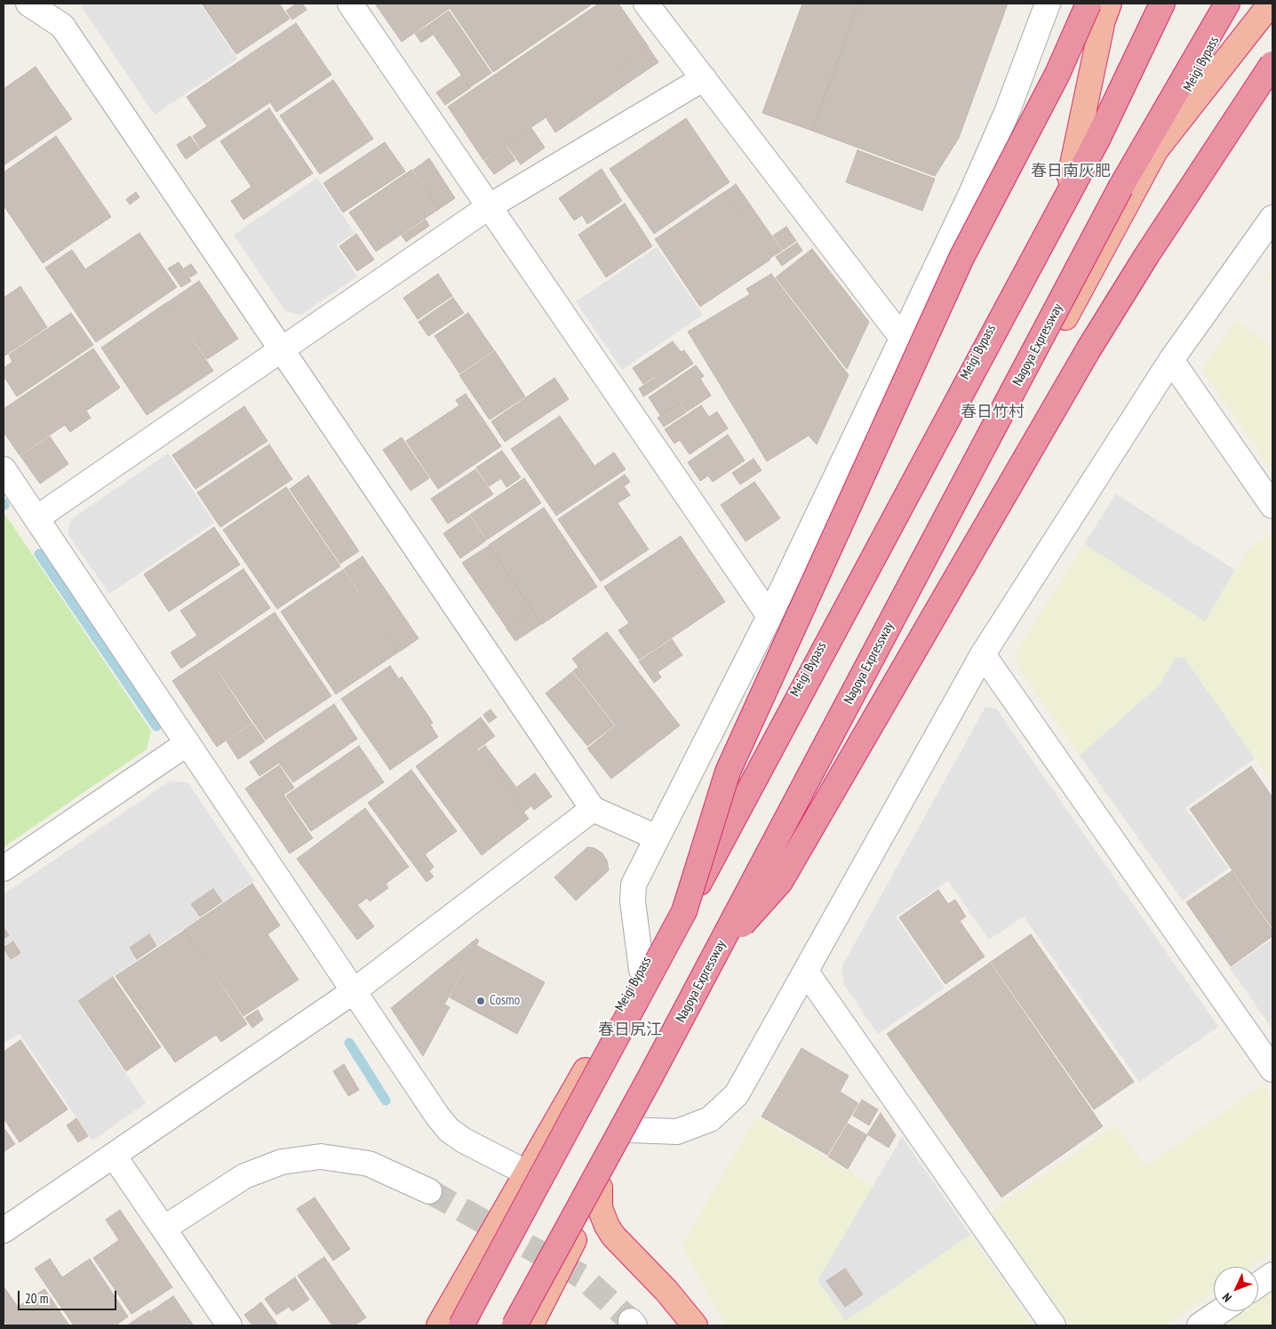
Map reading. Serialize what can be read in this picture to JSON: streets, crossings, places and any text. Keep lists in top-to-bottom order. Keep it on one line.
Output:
{"streets":{"highway":["Meigi Bypass","Nagoya Expressway"]},"districts":["春日南灰肥","春日竹村","春日尻江"],"places":["Cosmo"],"scale_bar":"20 m","north":"bottom left"}
